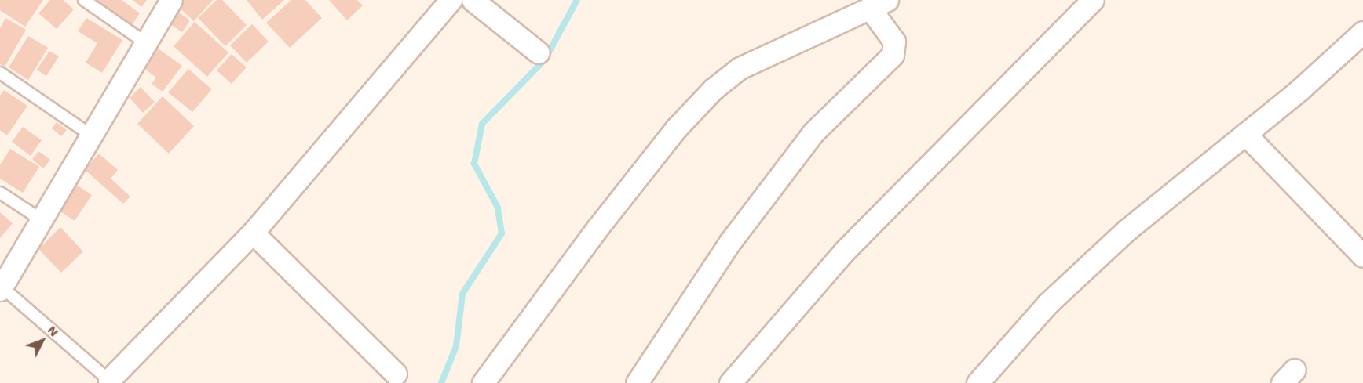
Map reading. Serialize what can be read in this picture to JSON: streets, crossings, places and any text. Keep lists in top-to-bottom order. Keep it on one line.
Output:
{"north":"top right"}
